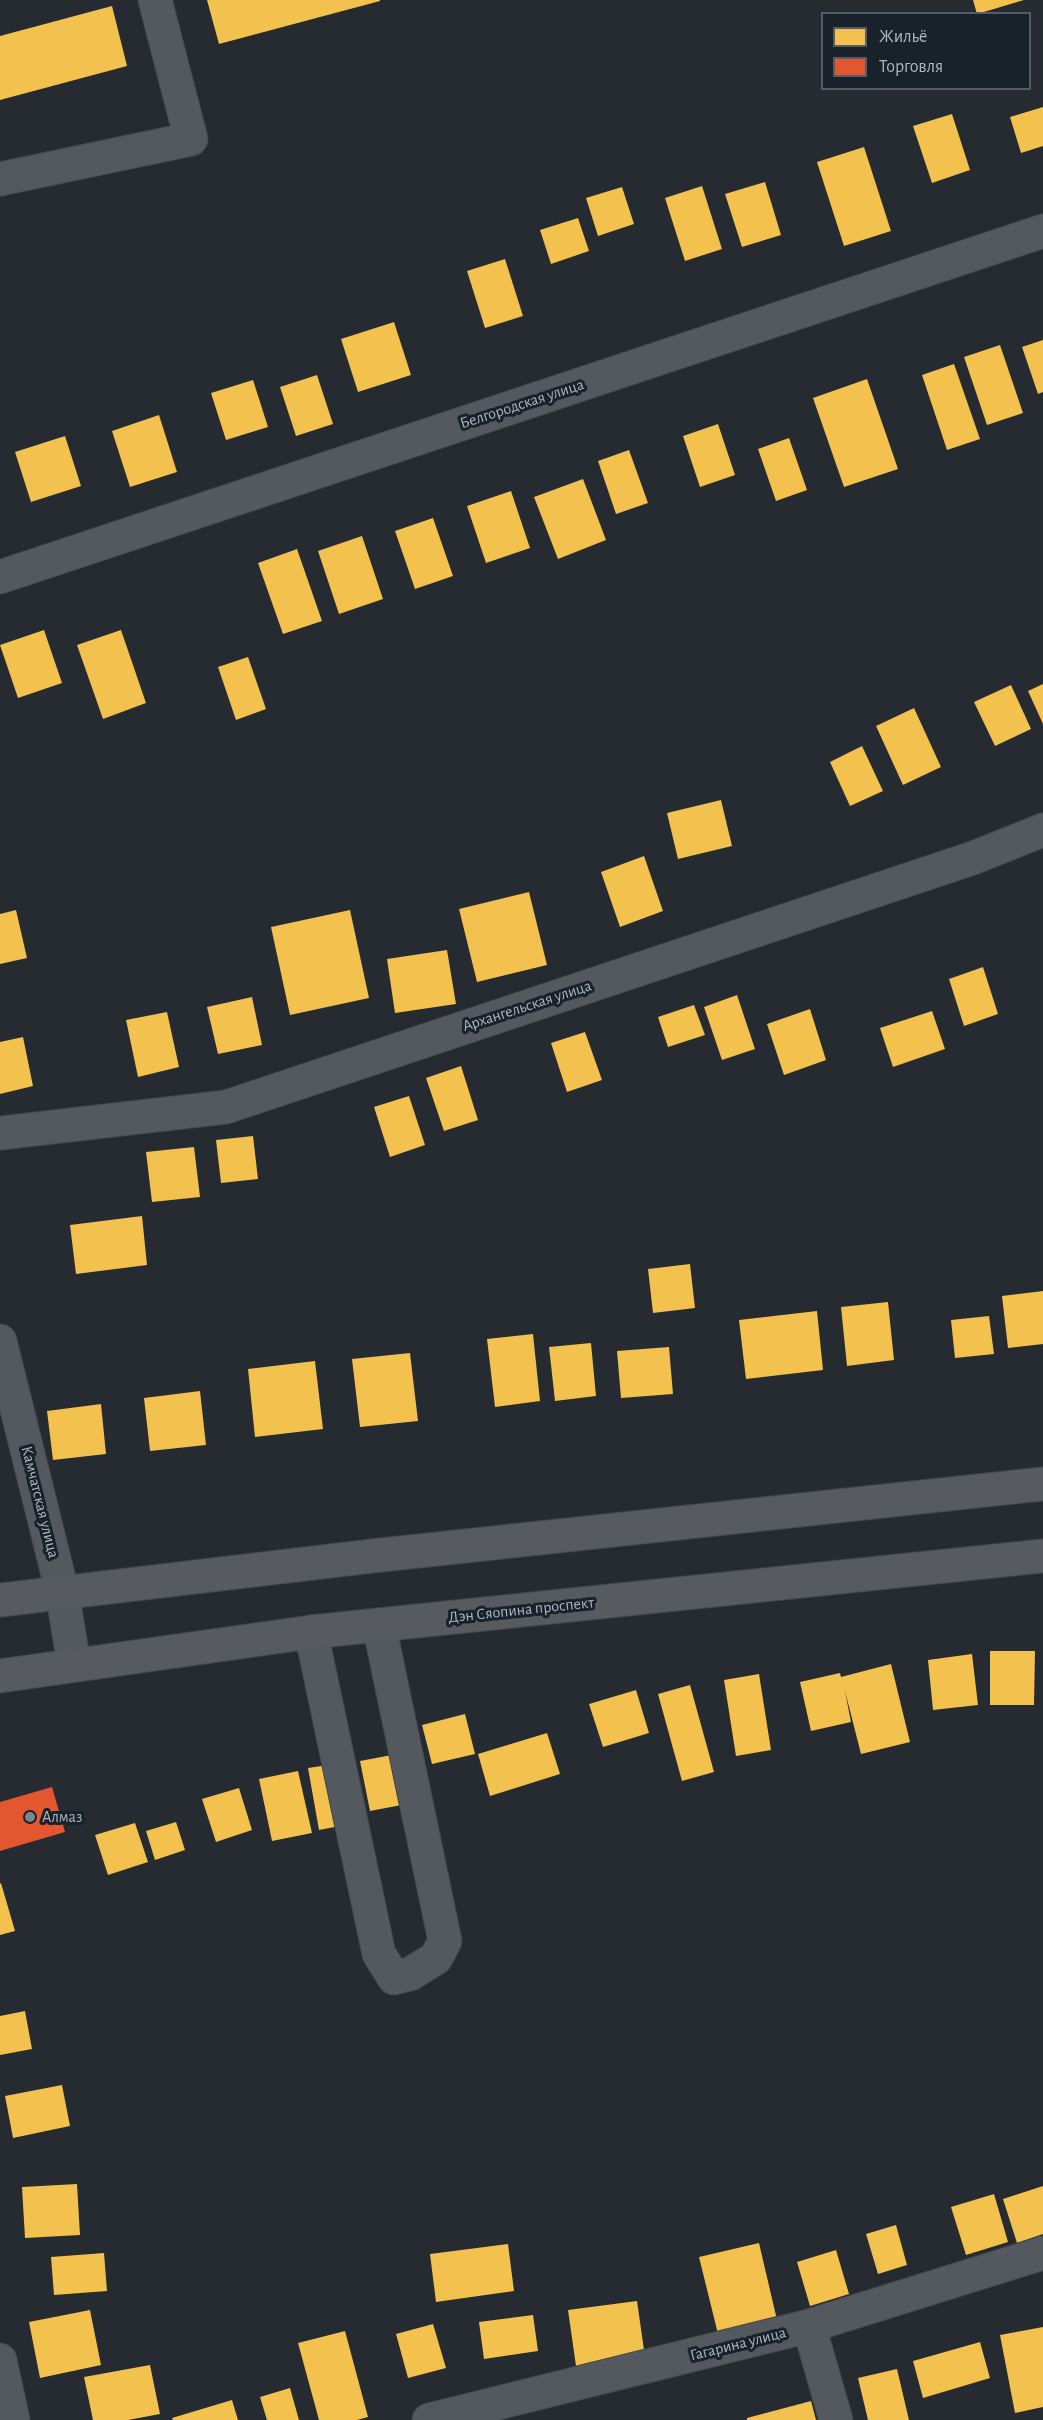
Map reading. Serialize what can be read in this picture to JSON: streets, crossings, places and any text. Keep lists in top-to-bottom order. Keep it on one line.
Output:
{"streets":{"main road":["Дэн Сяопина проспект"],"street":["Белгородская улица","Архангельская улица","Камчатская улица","Гагарина улица"]},"crossings":[["Камчатская улица","Дэн Сяопина проспект"]],"places":["Алмаз"],"legend":["Жильё","Торговля"]}
